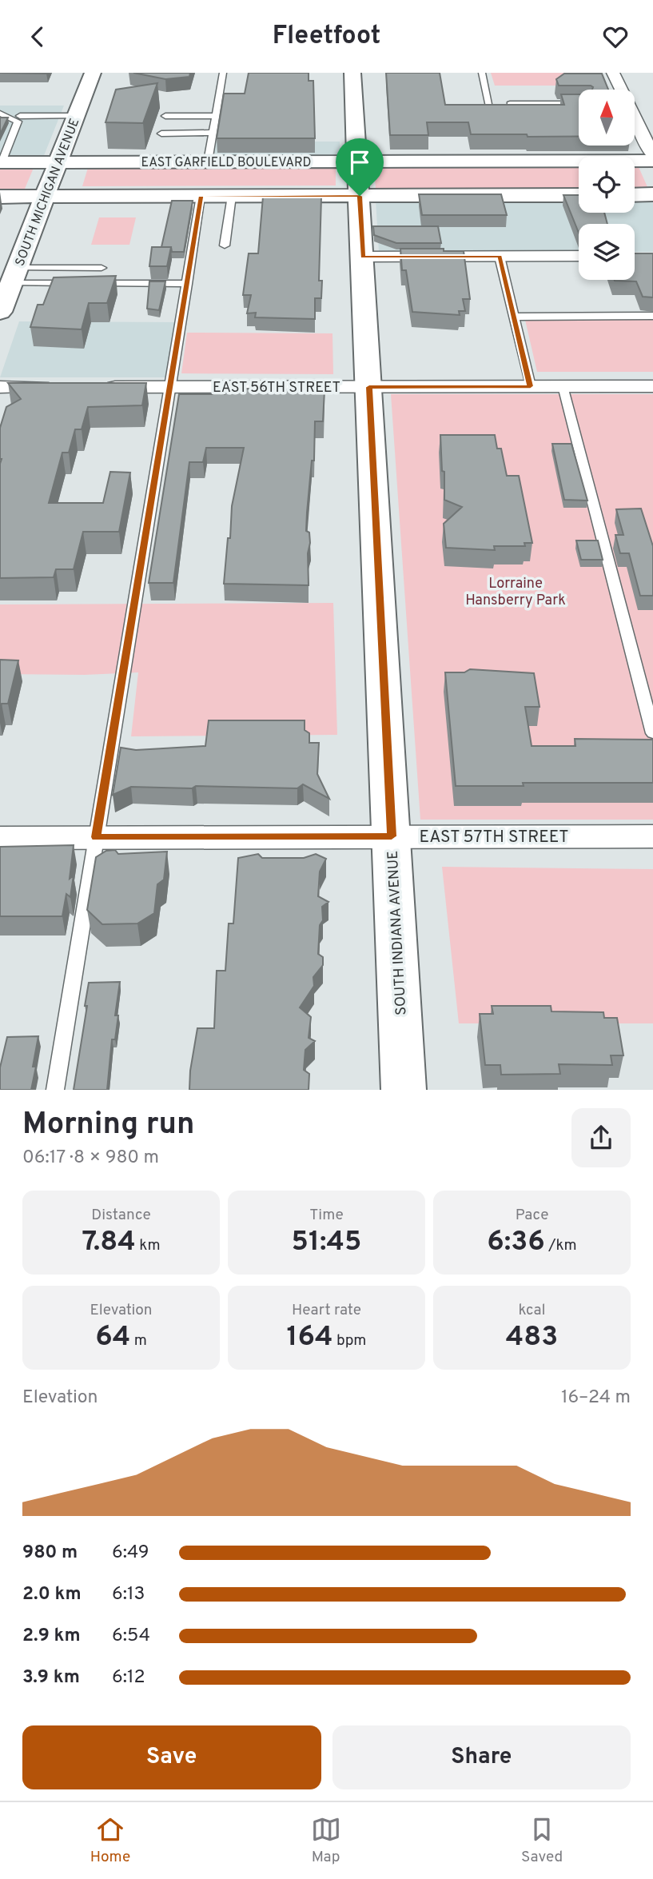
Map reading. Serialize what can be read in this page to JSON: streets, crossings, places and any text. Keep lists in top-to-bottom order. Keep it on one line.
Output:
{"streets":{"street":["EAST GARFIELD BOULEVARD","SOUTH MICHIGAN AVENUE","EAST 56TH STREET","EAST 57TH STREET","SOUTH INDIANA AVENUE"]},"crossings":[["EAST GARFIELD BOULEVARD","SOUTH MICHIGAN AVENUE"],["EAST GARFIELD BOULEVARD","SOUTH INDIANA AVENUE"],["EAST 56TH STREET","SOUTH INDIANA AVENUE"],["EAST 57TH STREET","SOUTH INDIANA AVENUE"]],"parks":["Lorraine Hansberry Park"],"north":"top","page":{"header":"Fleetfoot","heading":["Morning run","06:17 · 8 × 980 m"],"stats":[["Distance","7.84 km"],["Time","51:45"],["Pace","6:36 /km"],["Elevation","64 m"],["Heart rate","164 bpm"],["kcal","483"]],"chart":["Elevation","16–24 m"],"list":[{"name":"980 m","note":"6:49"},{"name":"2.0 km","note":"6:13"},{"name":"2.9 km","note":"6:54"},{"name":"3.9 km","note":"6:12"}],"buttons":["Save","Share"],"tabs":["Home","Map","Saved"]}}
